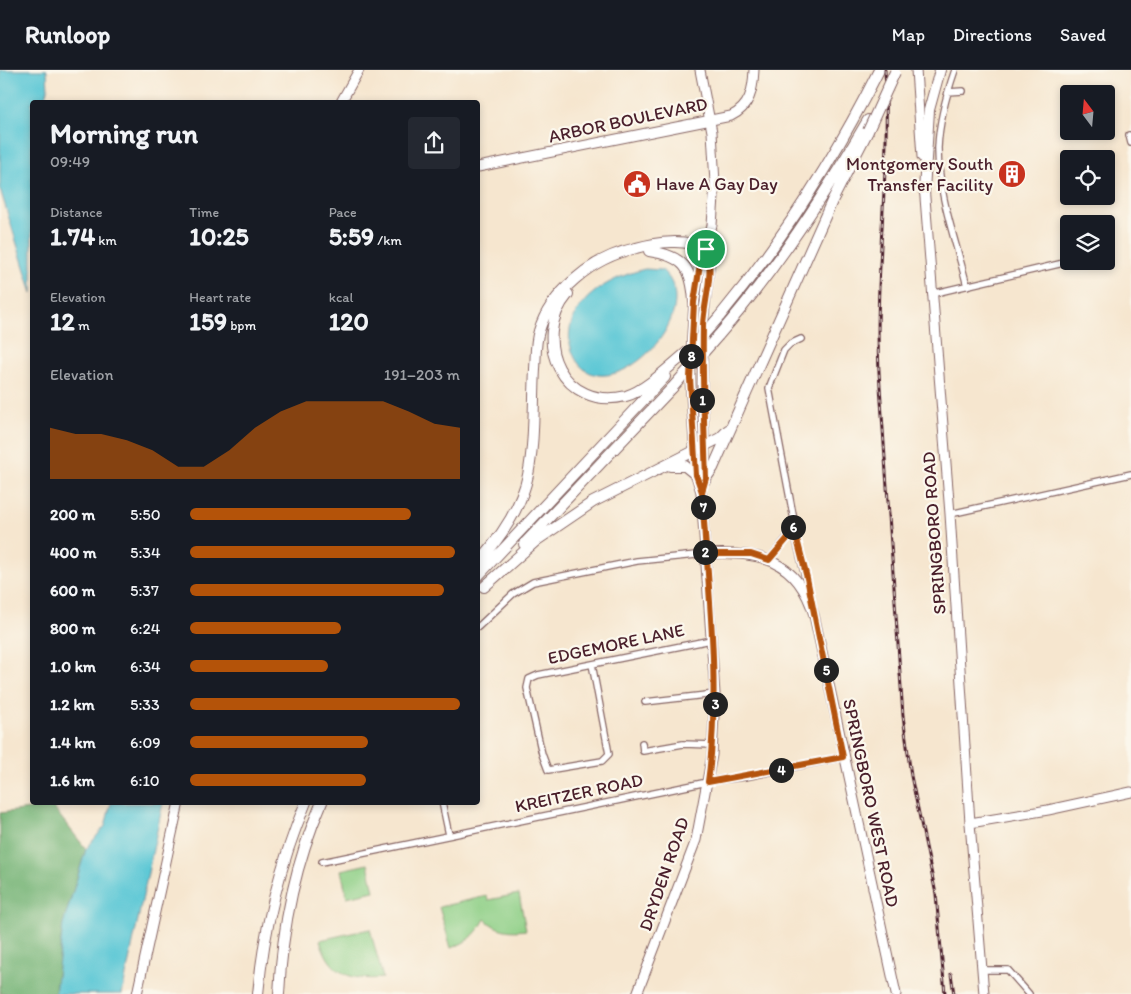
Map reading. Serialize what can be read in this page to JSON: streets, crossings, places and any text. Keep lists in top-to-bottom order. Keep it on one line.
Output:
{"streets":{"main road":["ARBOR BOULEVARD","SPRINGBORO ROAD","SPRINGBORO WEST ROAD","DRYDEN ROAD"],"street":["EDGEMORE LANE","KREITZER ROAD"]},"crossings":[["ARBOR BOULEVARD","DRYDEN ROAD"],["EDGEMORE LANE","DRYDEN ROAD"],["KREITZER ROAD","SPRINGBORO WEST ROAD"],["KREITZER ROAD","DRYDEN ROAD"],["SPRINGBORO WEST ROAD","DRYDEN ROAD"]],"places":{"building":["Montgomery South Transfer Facility"],"public building":["Have A Gay Day"]},"north":"top","page":{"header":"Runloop","nav":["Map","Directions","Saved"],"heading":["Morning run","09:49"],"stats":[["Distance","1.74 km"],["Time","10:25"],["Pace","5:59 /km"],["Elevation","12 m"],["Heart rate","159 bpm"],["kcal","120"]],"pins":["8","1","7","6","2","5","3","4"],"chart":["Elevation","191–203 m"],"list":[{"name":"200 m","note":"5:50"},{"name":"400 m","note":"5:34"},{"name":"600 m","note":"5:37"},{"name":"800 m","note":"6:24"},{"name":"1.0 km","note":"6:34"},{"name":"1.2 km","note":"5:33"},{"name":"1.4 km","note":"6:09"},{"name":"1.6 km","note":"6:10"}]}}
